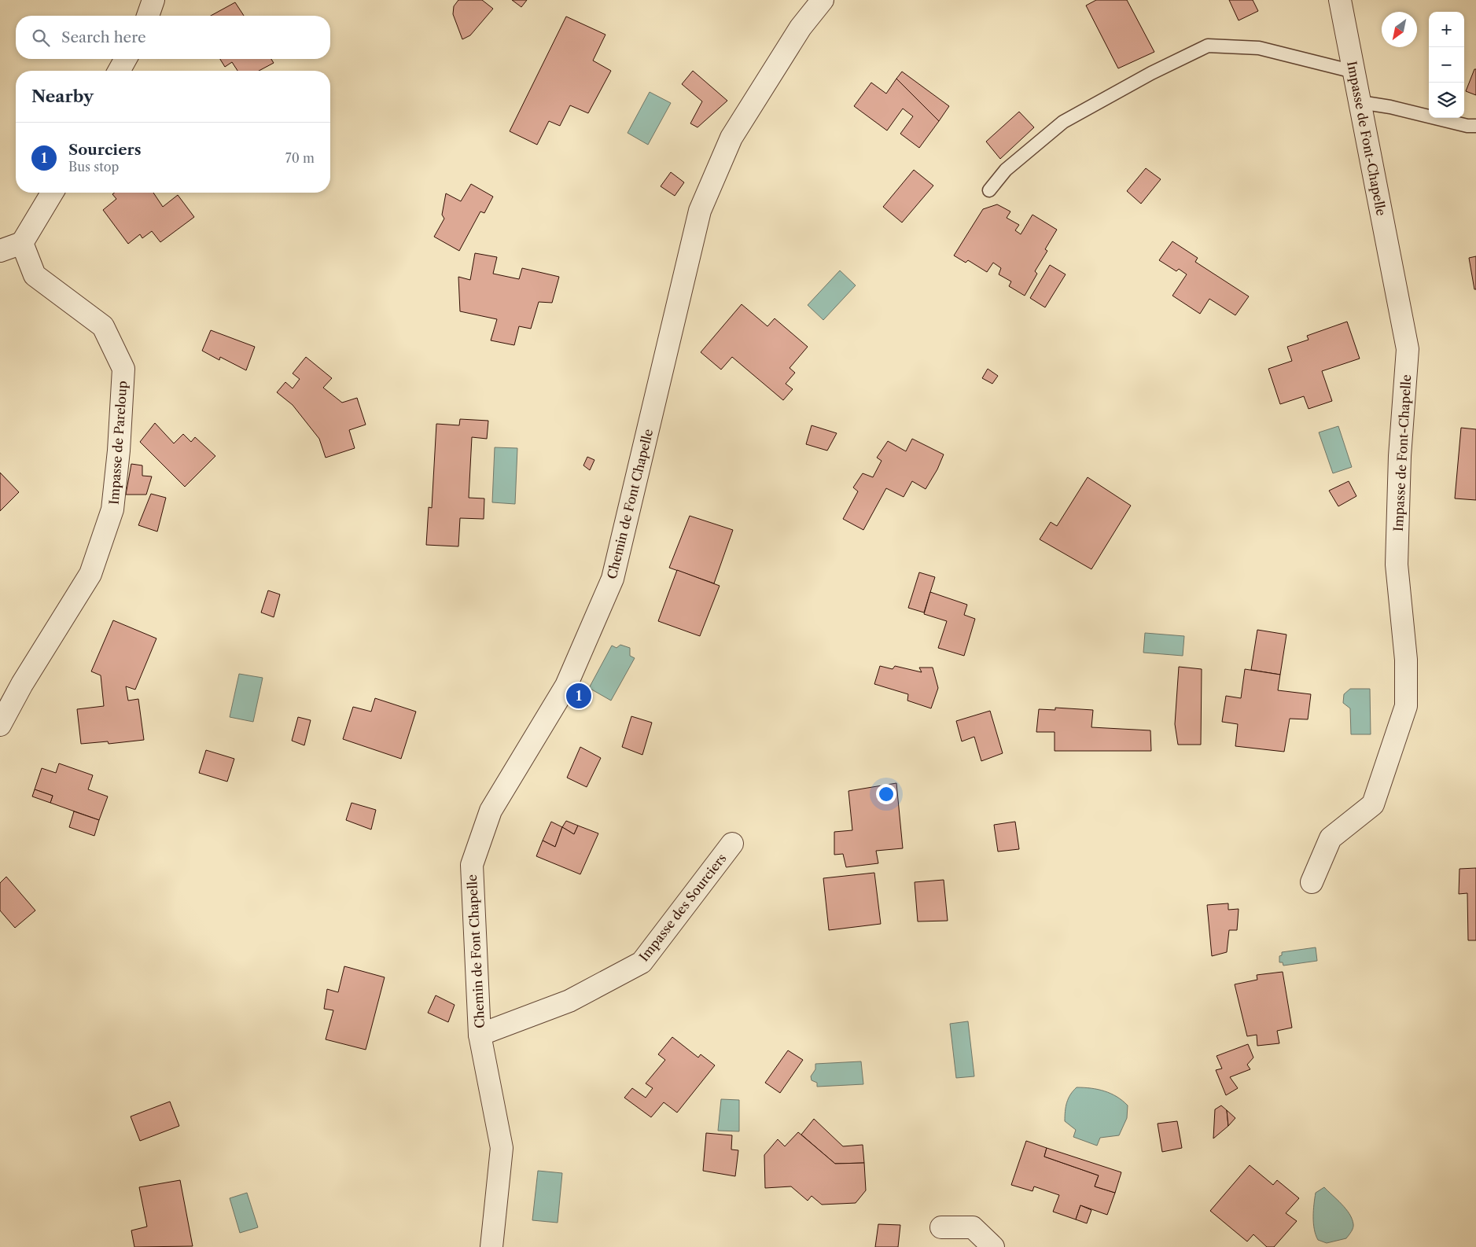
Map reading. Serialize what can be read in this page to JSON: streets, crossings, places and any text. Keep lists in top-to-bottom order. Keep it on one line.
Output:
{"streets":{"street":["Impasse de Font-Chapelle","Impasse de Pareloup","Chemin de Font Chapelle","Impasse des Sourciers"]},"crossings":[["Chemin de Font Chapelle","Impasse des Sourciers"]],"north":"bottom left","page":{"map_buttons":["+","−"],"search":"Search here","heading":"Nearby","list":[{"mark":"1","name":"Sourciers","note":"Bus stop","value":"70 m"}],"pins":"1"}}
